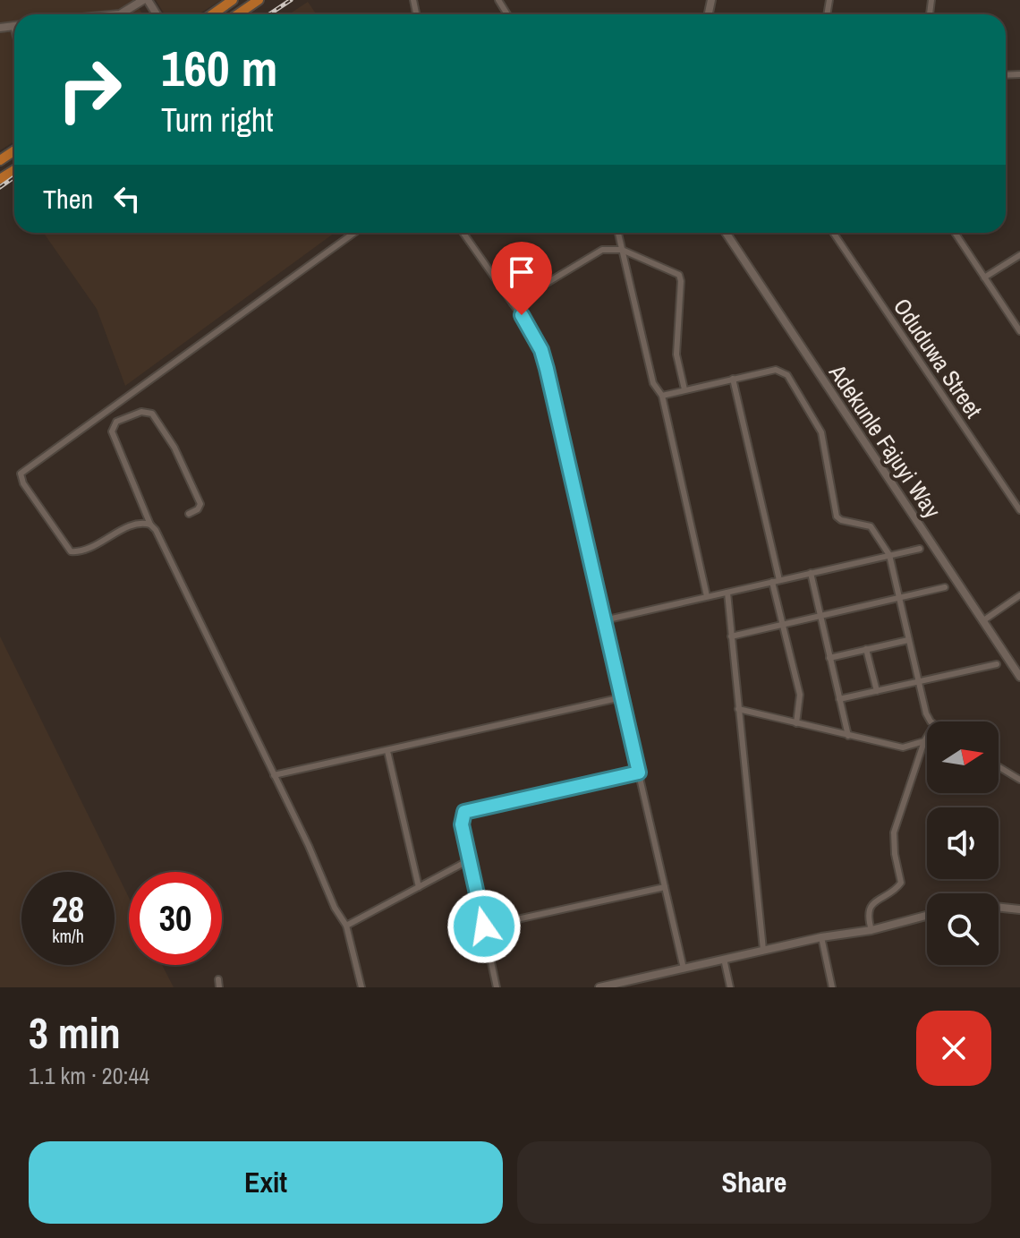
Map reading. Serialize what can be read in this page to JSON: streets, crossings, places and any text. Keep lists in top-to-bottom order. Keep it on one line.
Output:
{"streets":{"street":["Oduduwa Street","Adekunle Fajuyi Way"]},"north":"right","page":{"turn":["160 m","Turn right"],"then":"Then","speed":"28 km/h","limit":"30","heading":["3 min","1.1 km · 20:44"],"buttons":["Exit","Share"]}}
